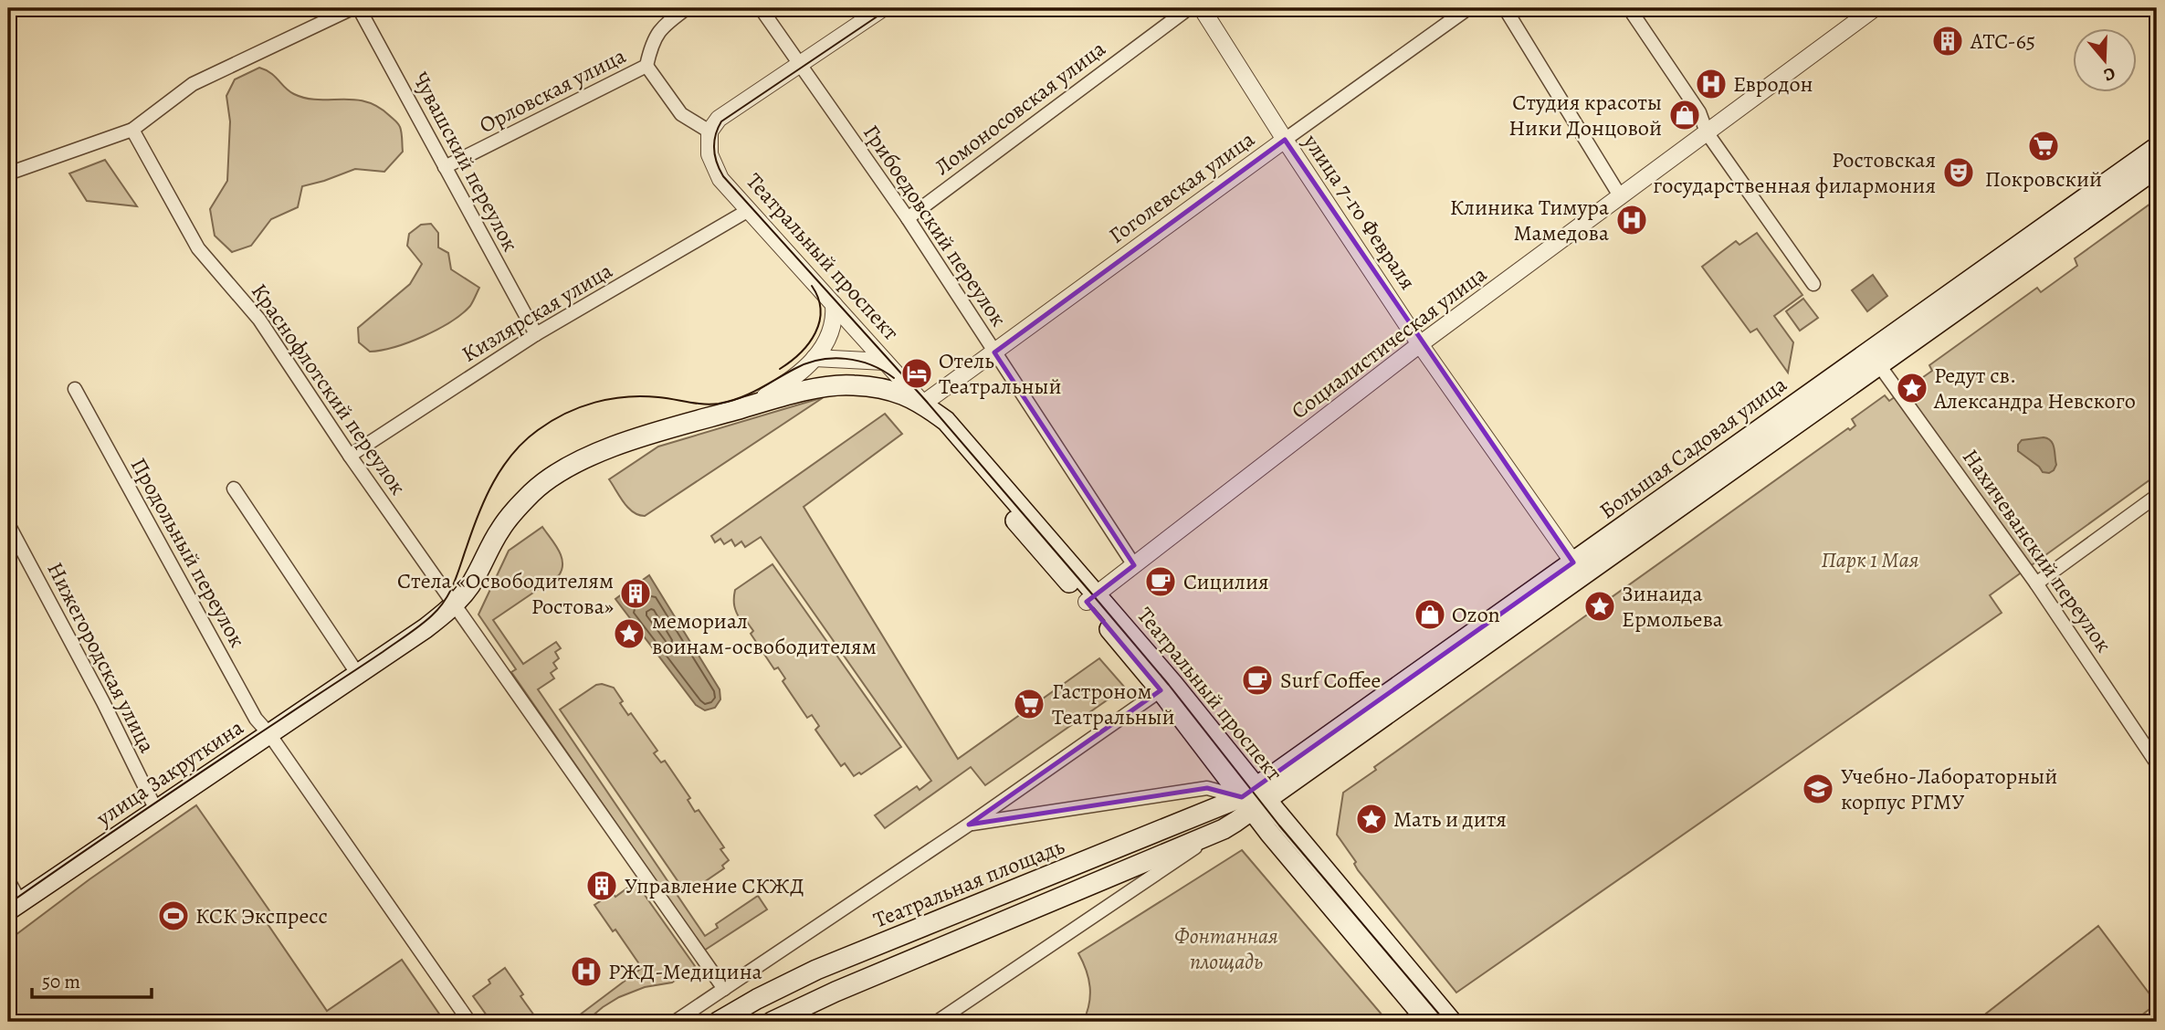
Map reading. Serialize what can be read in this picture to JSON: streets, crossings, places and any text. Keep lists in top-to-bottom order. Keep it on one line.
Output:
{"streets":{"main road":["Театральный проспект","Большая Садовая улица","улица Закруткина","Театральная площадь"],"street":["Орловская улица","Ломоносовская улица","Чувашский переулок","Гоголевская улица","улица 7-го Февраля","Грибоедовский переулок","Кизлярская улица","Социалистическая улица","Краснофлотский переулок","Нахичеванский переулок","Продольный переулок","Нижегородская улица"]},"crossings":[["Орловская улица","Чувашский переулок"],["Ломоносовская улица","Грибоедовский переулок"],["Чувашский переулок","Кизлярская улица"],["Гоголевская улица","улица 7-го Февраля"],["Гоголевская улица","Грибоедовский переулок"],["Гоголевская улица","Театральный проспект"],["Гоголевская улица","улица Закруткина"],["улица 7-го Февраля","Социалистическая улица"],["улица 7-го Февраля","Большая Садовая улица"],["Грибоедовский переулок","Социалистическая улица"],["Театральный проспект","Кизлярская улица"],["Театральный проспект","Социалистическая улица"],["Театральный проспект","Большая Садовая улица"],["Театральный проспект","улица Закруткина"],["Театральный проспект","Театральная площадь"],["Кизлярская улица","Краснофлотский переулок"],["Краснофлотский переулок","улица Закруткина"],["Краснофлотский переулок","Театральная площадь"],["Большая Садовая улица","Нахичеванский переулок"],["Большая Садовая улица","Театральная площадь"],["Продольный переулок","улица Закруткина"],["Нижегородская улица","улица Закруткина"]],"parks":["Парк 1 Мая","Фонтанная площадь"],"places":{"building":["АТС-65","Стела «Освободителям Ростова»","Управление СКЖД"],"hospital":["Евродон","Клиника Тимура Мамедова","РЖД-Медицина"],"shop":["Студия красоты Ники Донцовой","Ozon"],"supermarket":["Покровский","Гастроном Театральный"],"theatre":["Ростовская государственная филармония"],"hotel":["Отель Театральный"],"place":["Редут св. Александра Невского","Зинаида Ермольева","мемориал воинам-освободителям","Мать и дитя"],"cafe":["Сицилия","Surf Coffee"],"school or university":["Учебно-Лабораторный корпус РГМУ"],"sports":["КСК Экспресс"]},"scale_bar":"50 m","north":"bottom"}
